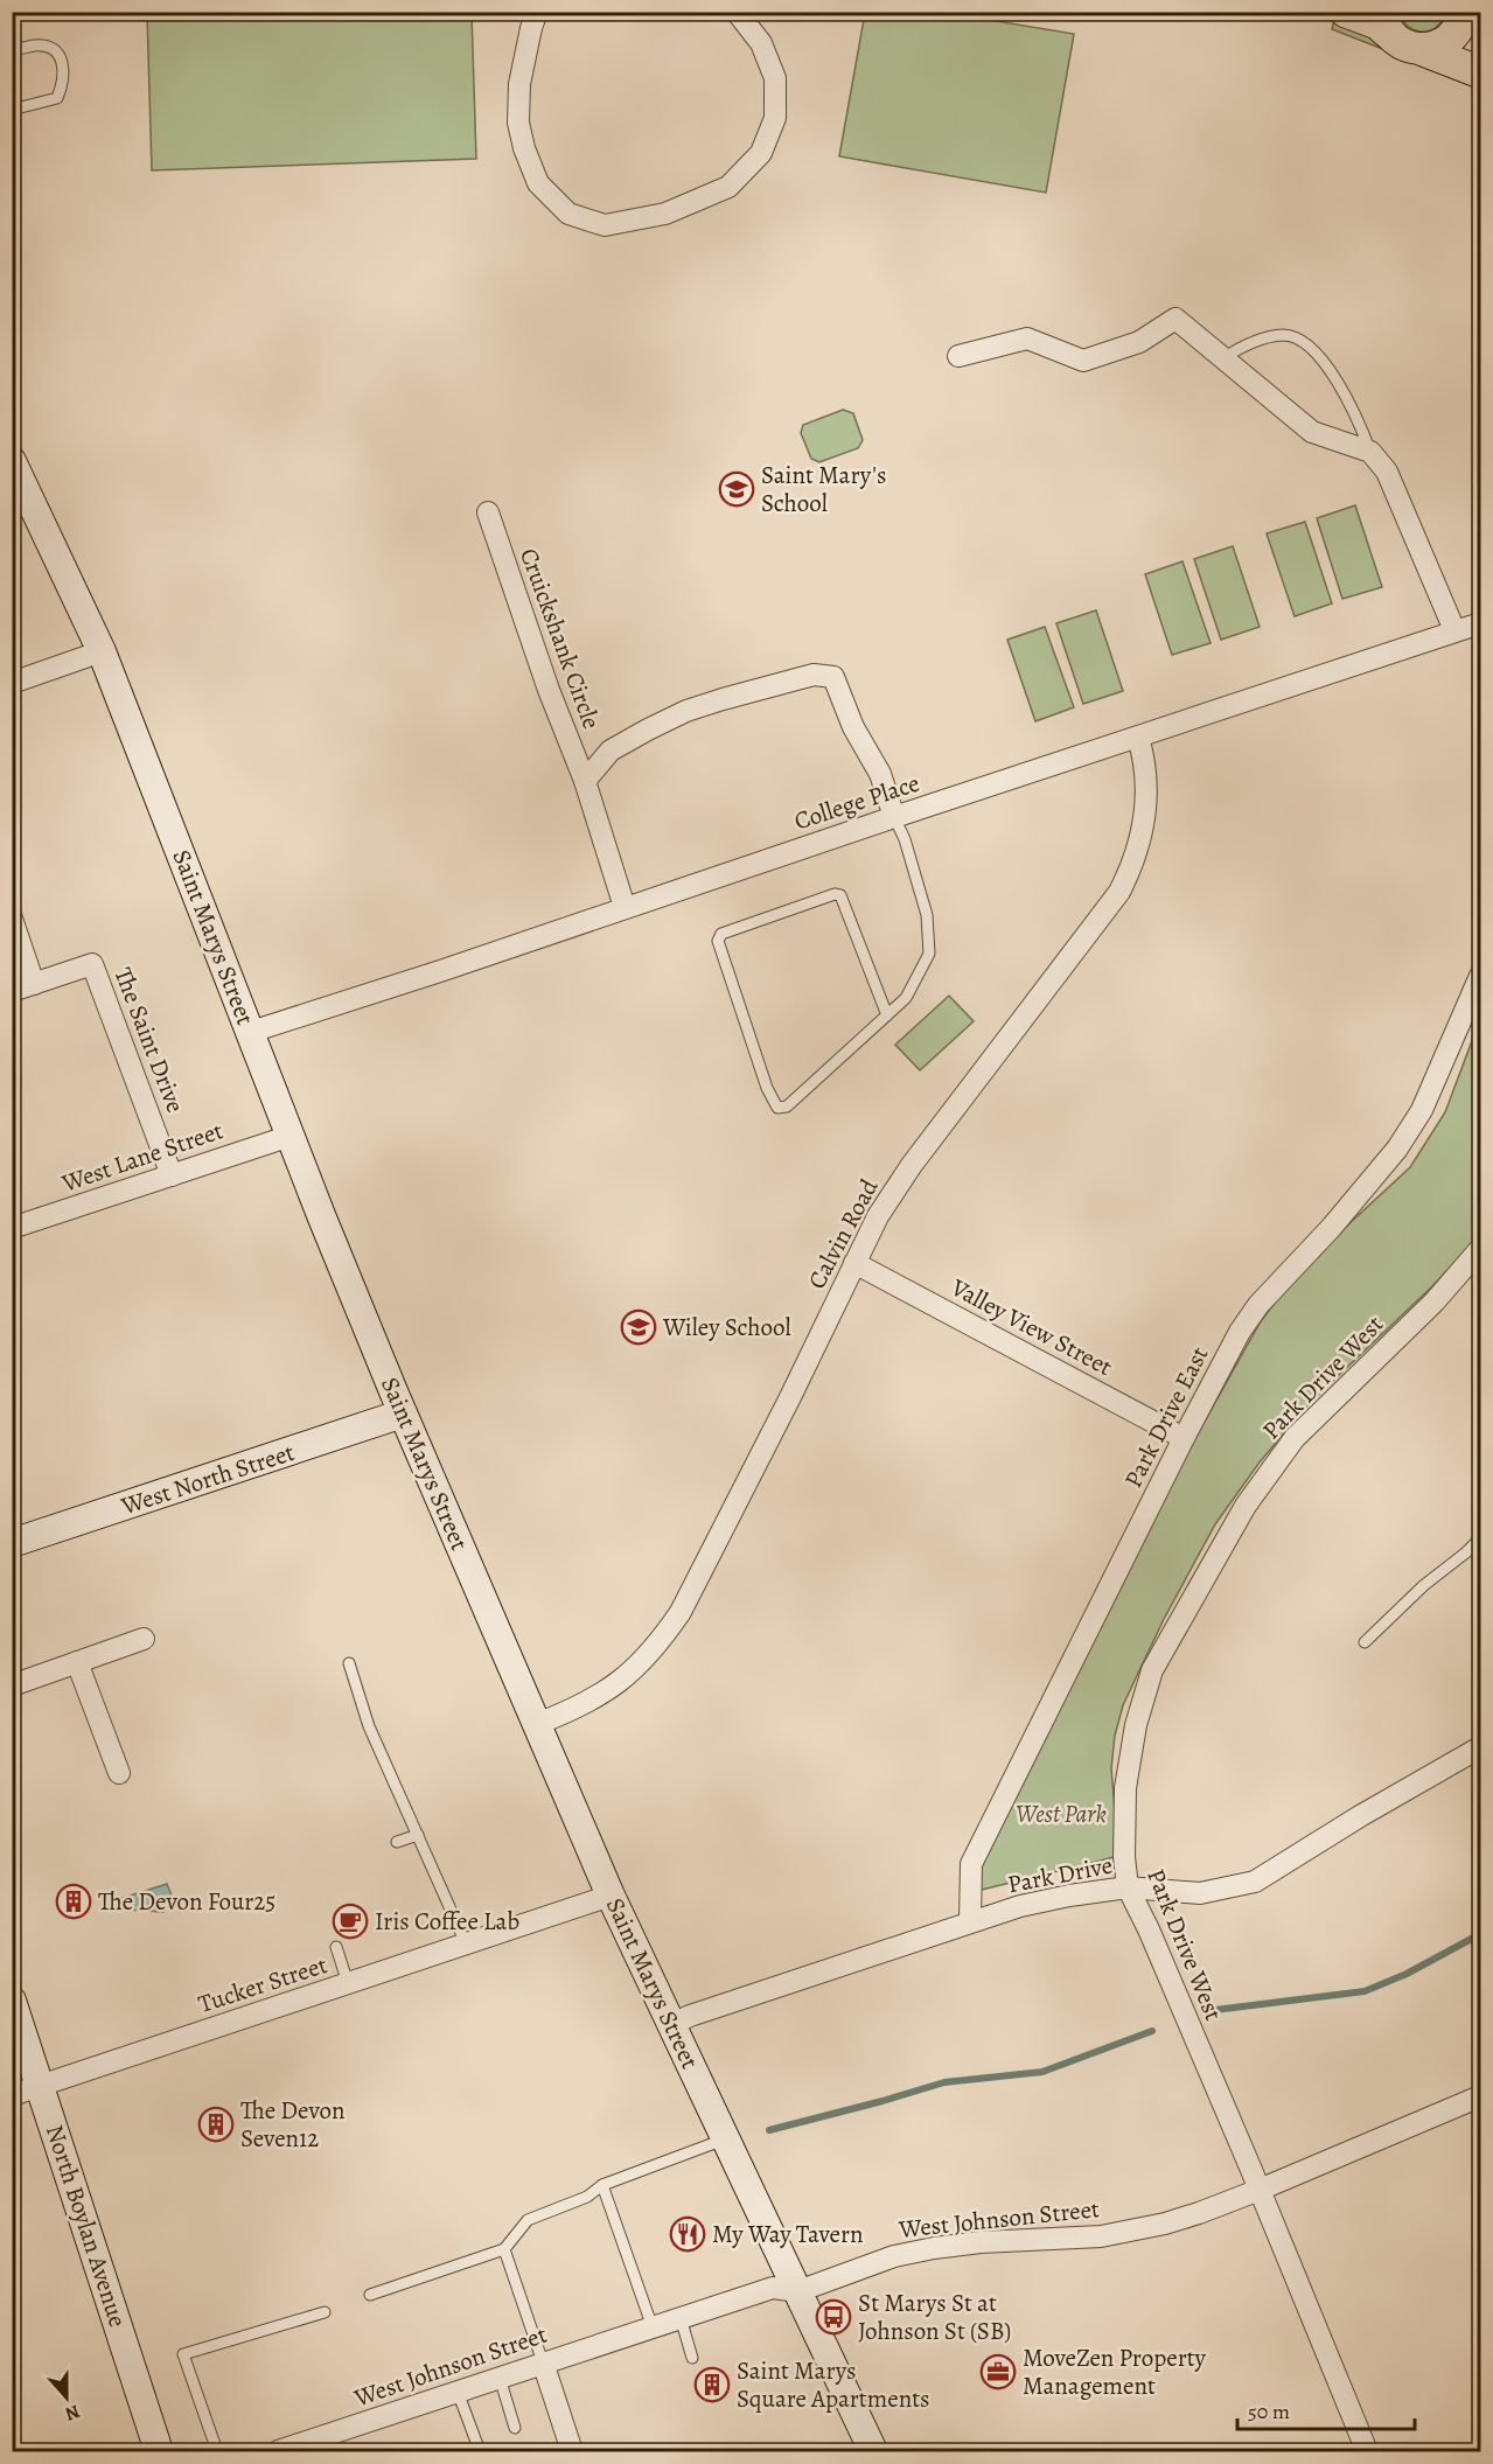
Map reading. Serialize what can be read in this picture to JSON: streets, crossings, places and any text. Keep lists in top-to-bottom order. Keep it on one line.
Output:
{"streets":{"main road":["Saint Marys Street","West North Street","North Boylan Avenue"],"street":["Cruickshank Circle","College Place","The Saint Drive","West Lane Street","Calvin Road","Valley View Street","Park Drive West","Park Drive East","Park Drive","Tucker Street","West Johnson Street"]},"crossings":[["Cruickshank Circle","College Place"],["College Place","Saint Marys Street"],["College Place","Calvin Road"],["Saint Marys Street","West Lane Street"],["Saint Marys Street","Calvin Road"],["Saint Marys Street","West North Street"],["Saint Marys Street","Park Drive"],["Saint Marys Street","Tucker Street"],["Saint Marys Street","West Johnson Street"],["The Saint Drive","West Lane Street"],["Calvin Road","Valley View Street"],["Valley View Street","Park Drive East"],["Park Drive West","Park Drive"],["Park Drive West","West Johnson Street"],["Park Drive East","Park Drive"],["Tucker Street","North Boylan Avenue"]],"parks":["West Park"],"places":{"school or university":["Saint Mary's School","Wiley School"],"building":["The Devon Four25","The Devon Seven12","Saint Marys Square Apartments"],"cafe":["Iris Coffee Lab"],"restaurant":["My Way Tavern"],"bus stop":["St Marys St at Johnson St (SB)"],"office":["MoveZen Property Management"]},"scale_bar":"50 m","north":"bottom"}
